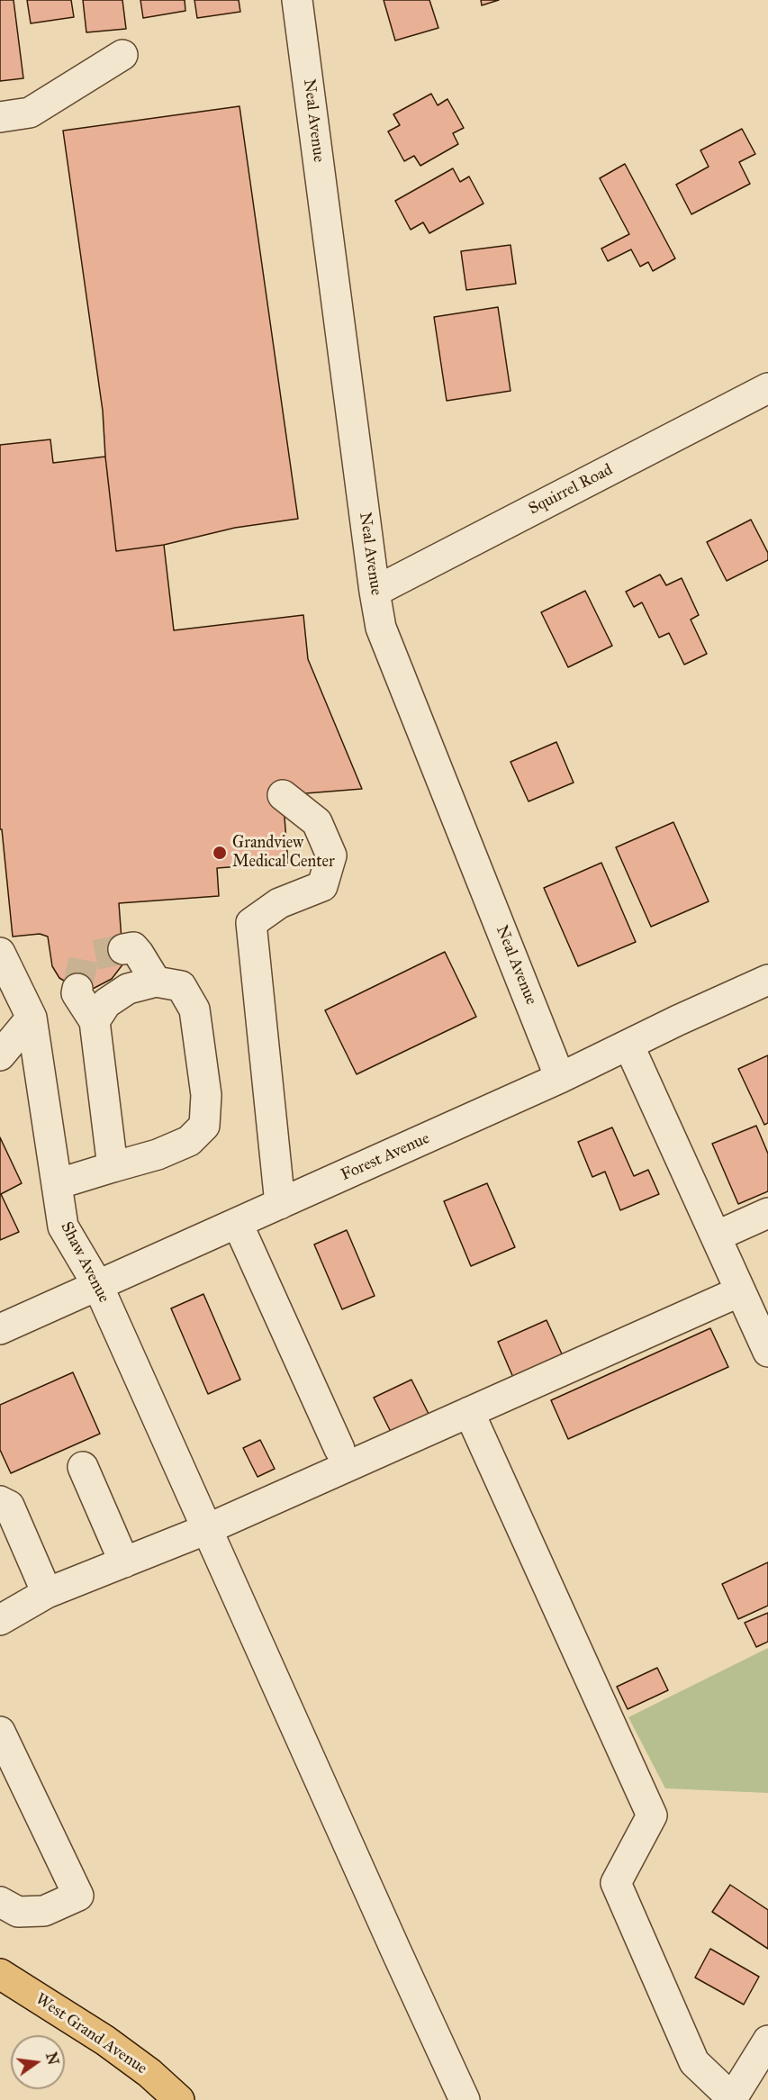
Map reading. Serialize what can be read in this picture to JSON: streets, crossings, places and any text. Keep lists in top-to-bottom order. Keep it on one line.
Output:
{"streets":{"main road":["West Grand Avenue"],"street":["Neal Avenue","Squirrel Road","Forest Avenue","Shaw Avenue"]},"crossings":[["Neal Avenue","Squirrel Road"],["Neal Avenue","Forest Avenue"],["Forest Avenue","Shaw Avenue"]],"places":["Grandview Medical Center"],"north":"right"}
